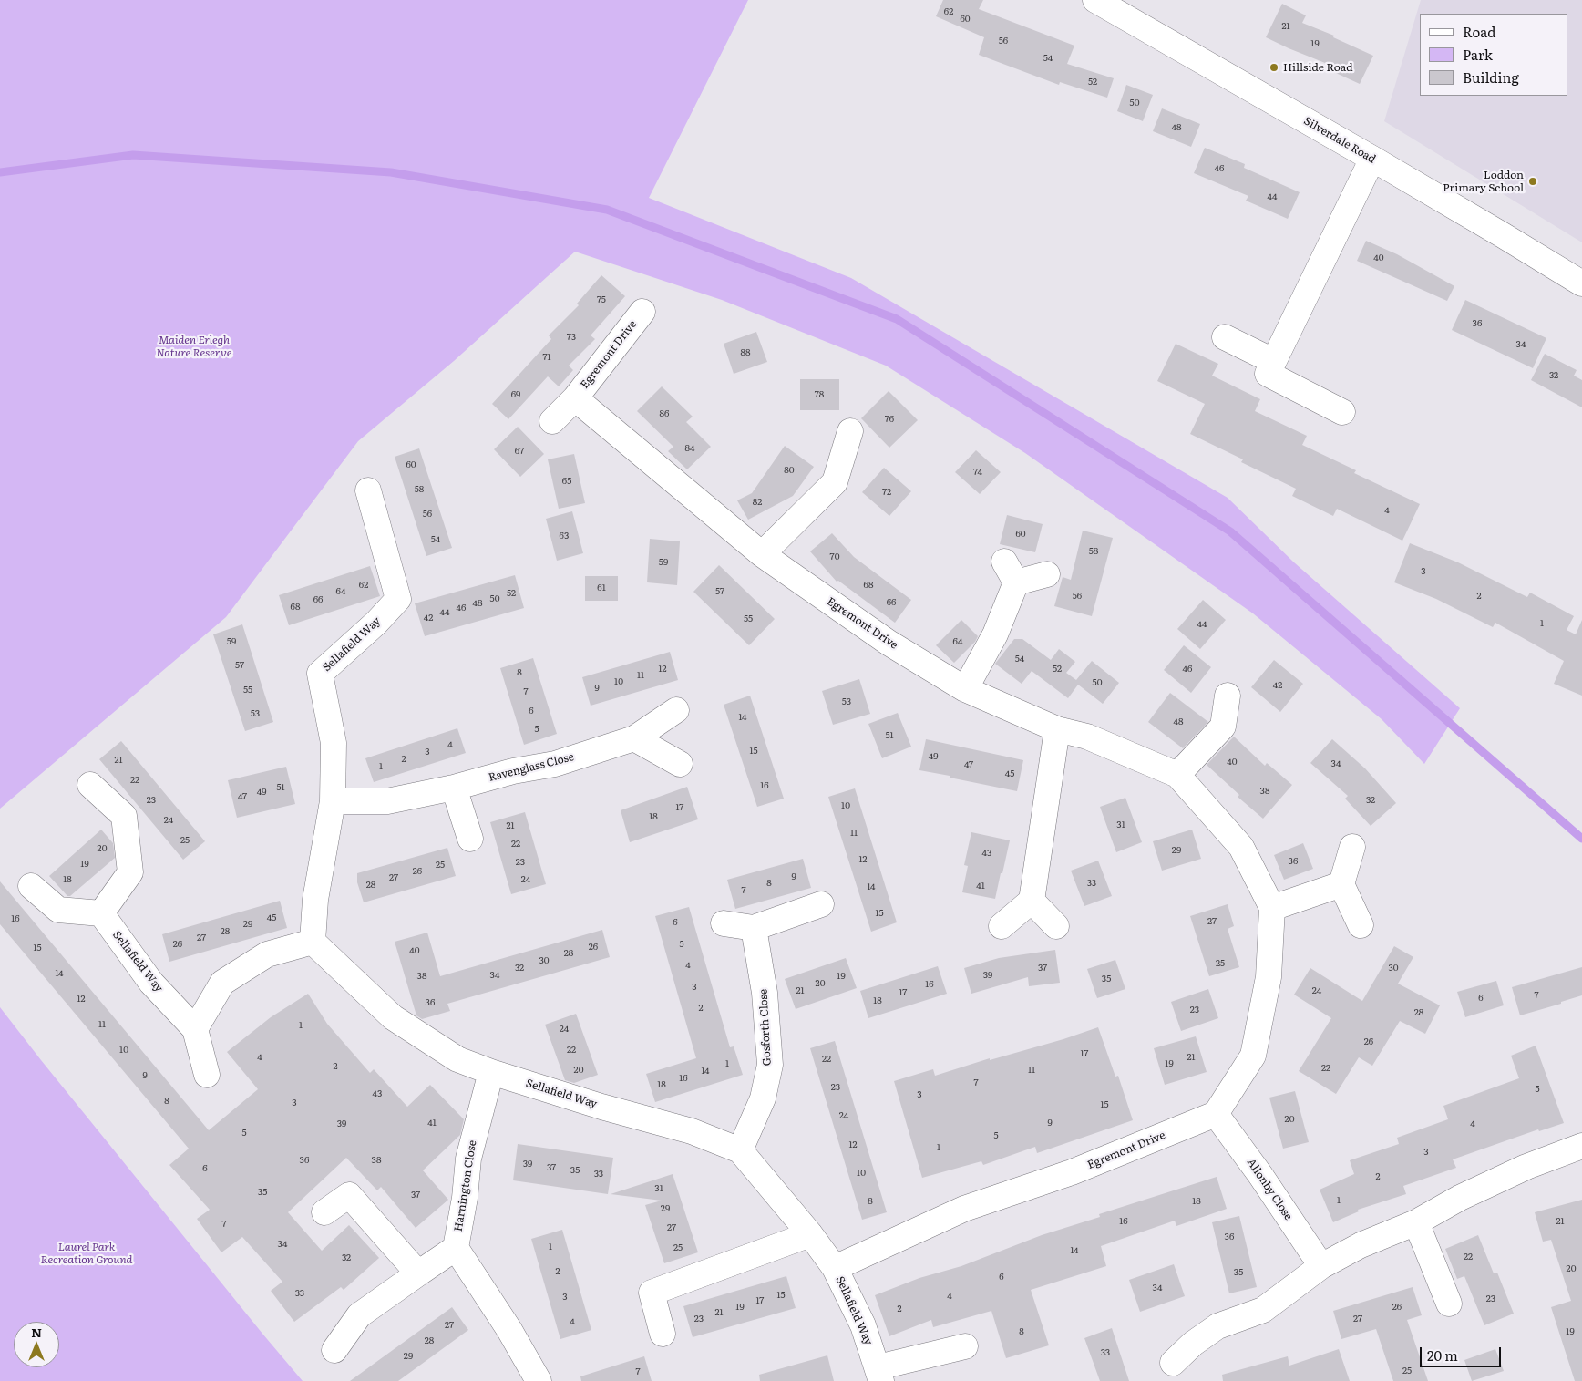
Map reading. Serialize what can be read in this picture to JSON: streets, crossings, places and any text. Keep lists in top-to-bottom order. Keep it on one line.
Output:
{"streets":{"street":["Silverdale Road","Egremont Drive","Sellafield Way","Ravenglass Close","Gosforth Close","Harnington Close","Allonby Close"]},"crossings":[["Egremont Drive","Sellafield Way"],["Egremont Drive","Allonby Close"],["Sellafield Way","Ravenglass Close"],["Sellafield Way","Gosforth Close"],["Sellafield Way","Harnington Close"]],"parks":["Maiden Erlegh Nature Reserve","Laurel Park Recreation Ground"],"places":["Hillside Road","Loddon Primary School"],"house_numbers":["62","60","21","56","19","54","52","50","48","46","44","40","75","36","73","34","88","71","32","69","78","86","76","84","67","60","80","74","65","58","72","82","4","56","60","63","54","58","70","59","3","62","68","61","64","57","52","56","2","50","66","66","48","68","46","44","42","55","1","44","59","64","54","57","12","52","46","8","11","10","50","42","9","55","7","53","6","53","14","48","5","51","4","15","3","49","2","21","40","34","47","1","45","22","16","51","38","49","47","23","32","10","17","18","24","31","21","11","25","22","20","29","43","12","36","23","19","25","26","9","27","18","24","8","33","28","41","14","7","15","45","16","27","6","29","28","27","26","5","26","15","40","28","30","25","4","32","37","30","14","34","39","38","19","35","20","16","3","21","24","17","7","6","12","18","36","2","23","28","11","1","24","26","10","22","17","4","21","22","1","19","2","22","20","11","14","9","16","7","18","23","5","43","3","8","3","15","24","20","41","9","39","4","5","5","12","1","3","36","38","39","37","6","35","10","33","2","31","35","37","1","8","18","29","16","21","7","27","36","34","1","25","14","22","32","20","2","35","6","34","33","15","4","3","23","17","19","26","2","21","23","27","4","27","8","19","28","33","29","25","7"],"legend":["Road","Park","Building"],"scale_bar":"20 m","north":"top"}
